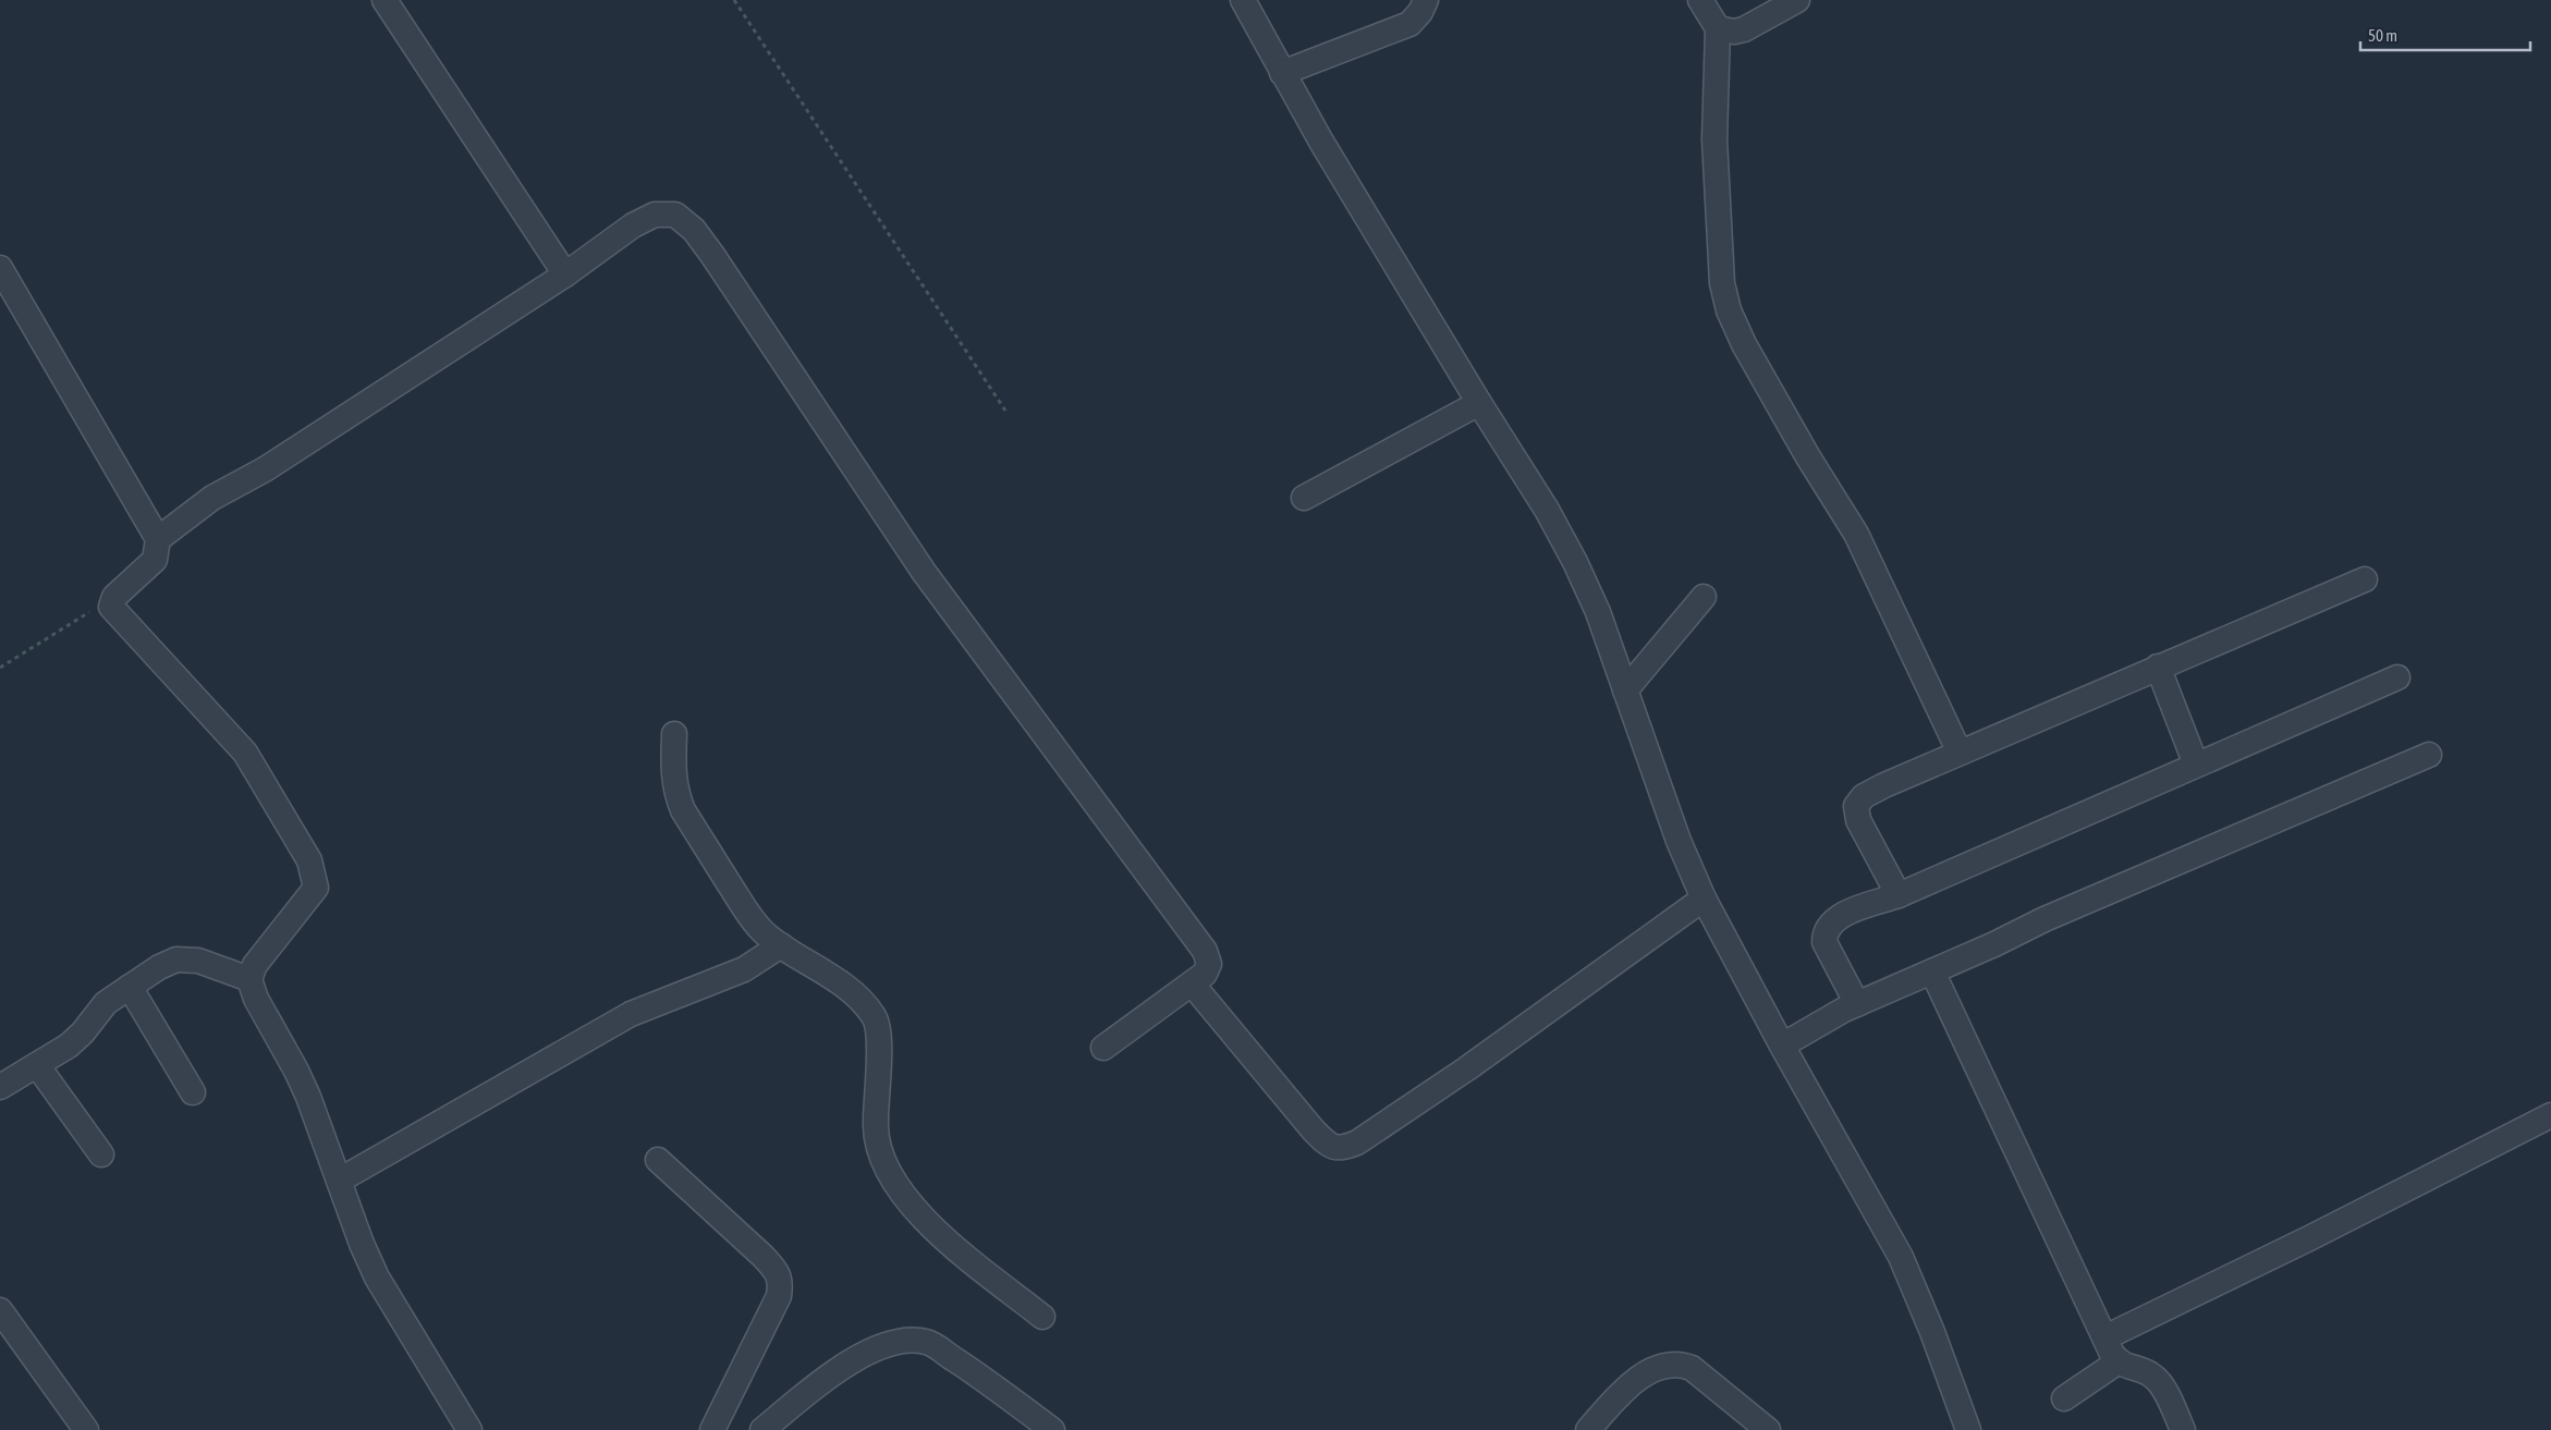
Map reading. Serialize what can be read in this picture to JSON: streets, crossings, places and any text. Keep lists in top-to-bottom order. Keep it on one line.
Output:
{"scale_bar":"50 m"}
